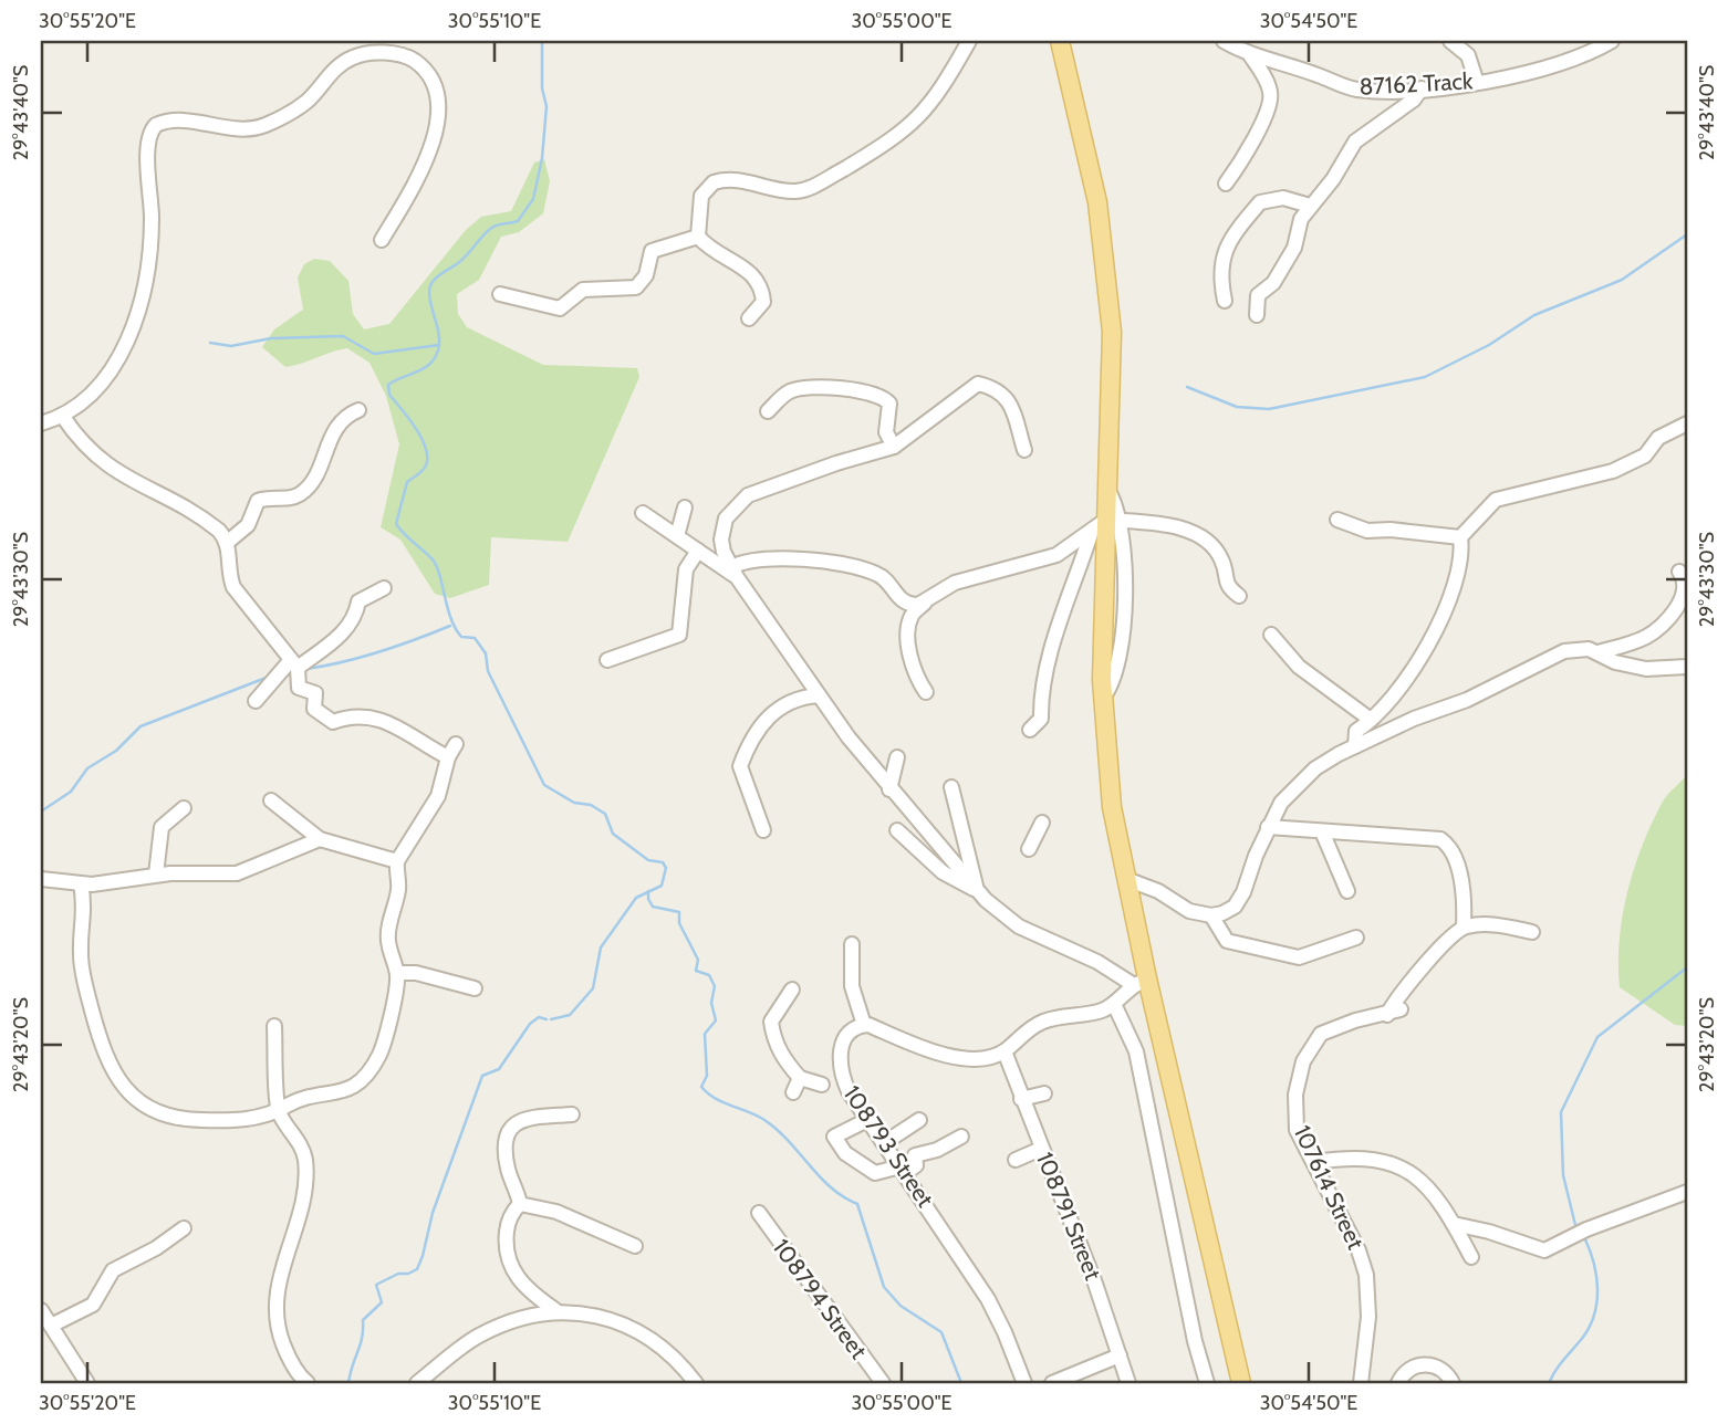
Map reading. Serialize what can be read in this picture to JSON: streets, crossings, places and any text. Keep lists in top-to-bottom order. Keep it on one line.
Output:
{"streets":{"street":["87162 Track","108793 Street","107614 Street","108791 Street","108794 Street"]},"coordinates":["30°55'20\"E","30°55'10\"E","30°55'00\"E","30°54'50\"E","29°43'40\"S","29°43'30\"S","29°43'20\"S"]}
